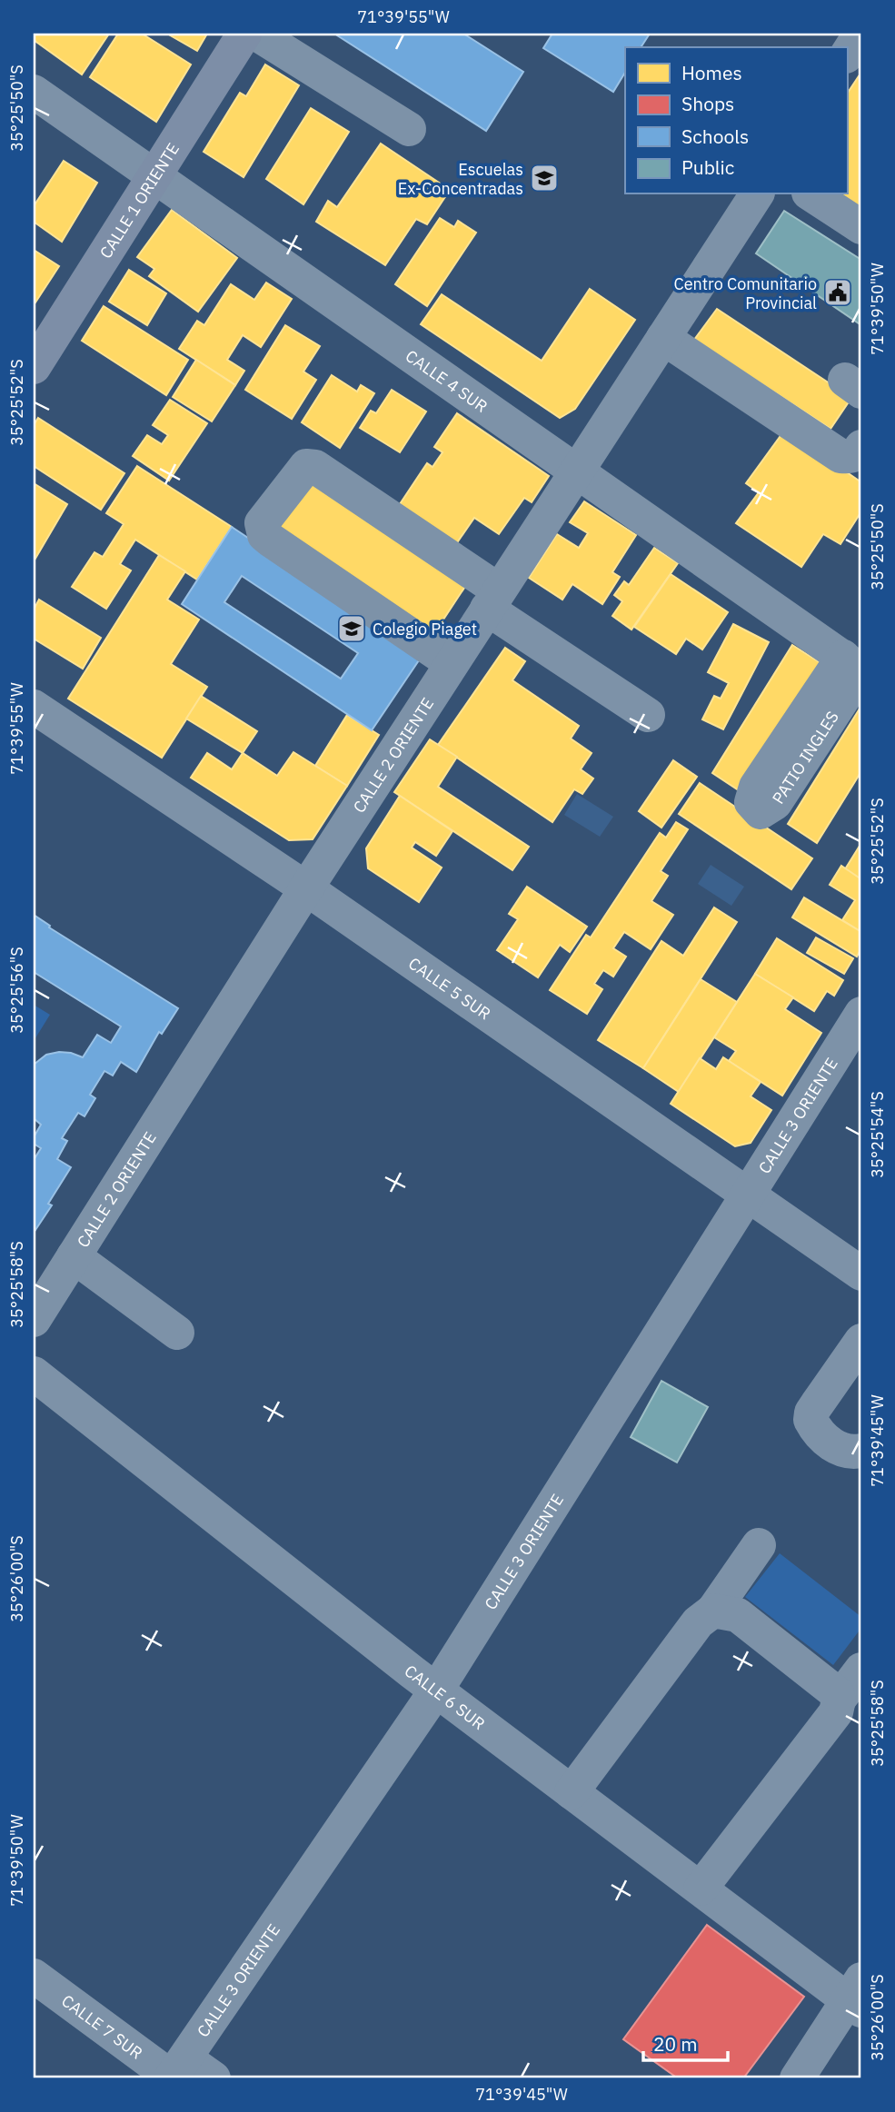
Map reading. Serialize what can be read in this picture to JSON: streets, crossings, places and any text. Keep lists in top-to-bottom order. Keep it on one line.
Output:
{"streets":{"main road":["CALLE 1 ORIENTE"],"street":["CALLE 4 SUR","CALLE 2 ORIENTE","CALLE 5 SUR","CALLE 3 ORIENTE","CALLE 6 SUR","CALLE 7 SUR"]},"crossings":[["CALLE 1 ORIENTE","CALLE 4 SUR"],["CALLE 4 SUR","CALLE 2 ORIENTE"],["CALLE 2 ORIENTE","CALLE 5 SUR"],["CALLE 5 SUR","CALLE 3 ORIENTE"],["CALLE 3 ORIENTE","CALLE 6 SUR"],["CALLE 3 ORIENTE","CALLE 7 SUR"]],"places":{"school or university":["Escuelas Ex-Concentradas","Colegio Piaget"],"public building":["Centro Comunitario Provincial"]},"legend":["Homes","Shops","Schools","Public"],"scale_bar":"20 m","coordinates":["71°39'55\"W","35°25'50\"S","71°39'50\"W","35°25'52\"S","35°25'56\"S","35°25'54\"S","35°25'58\"S","71°39'45\"W","35°26'00\"S"]}
